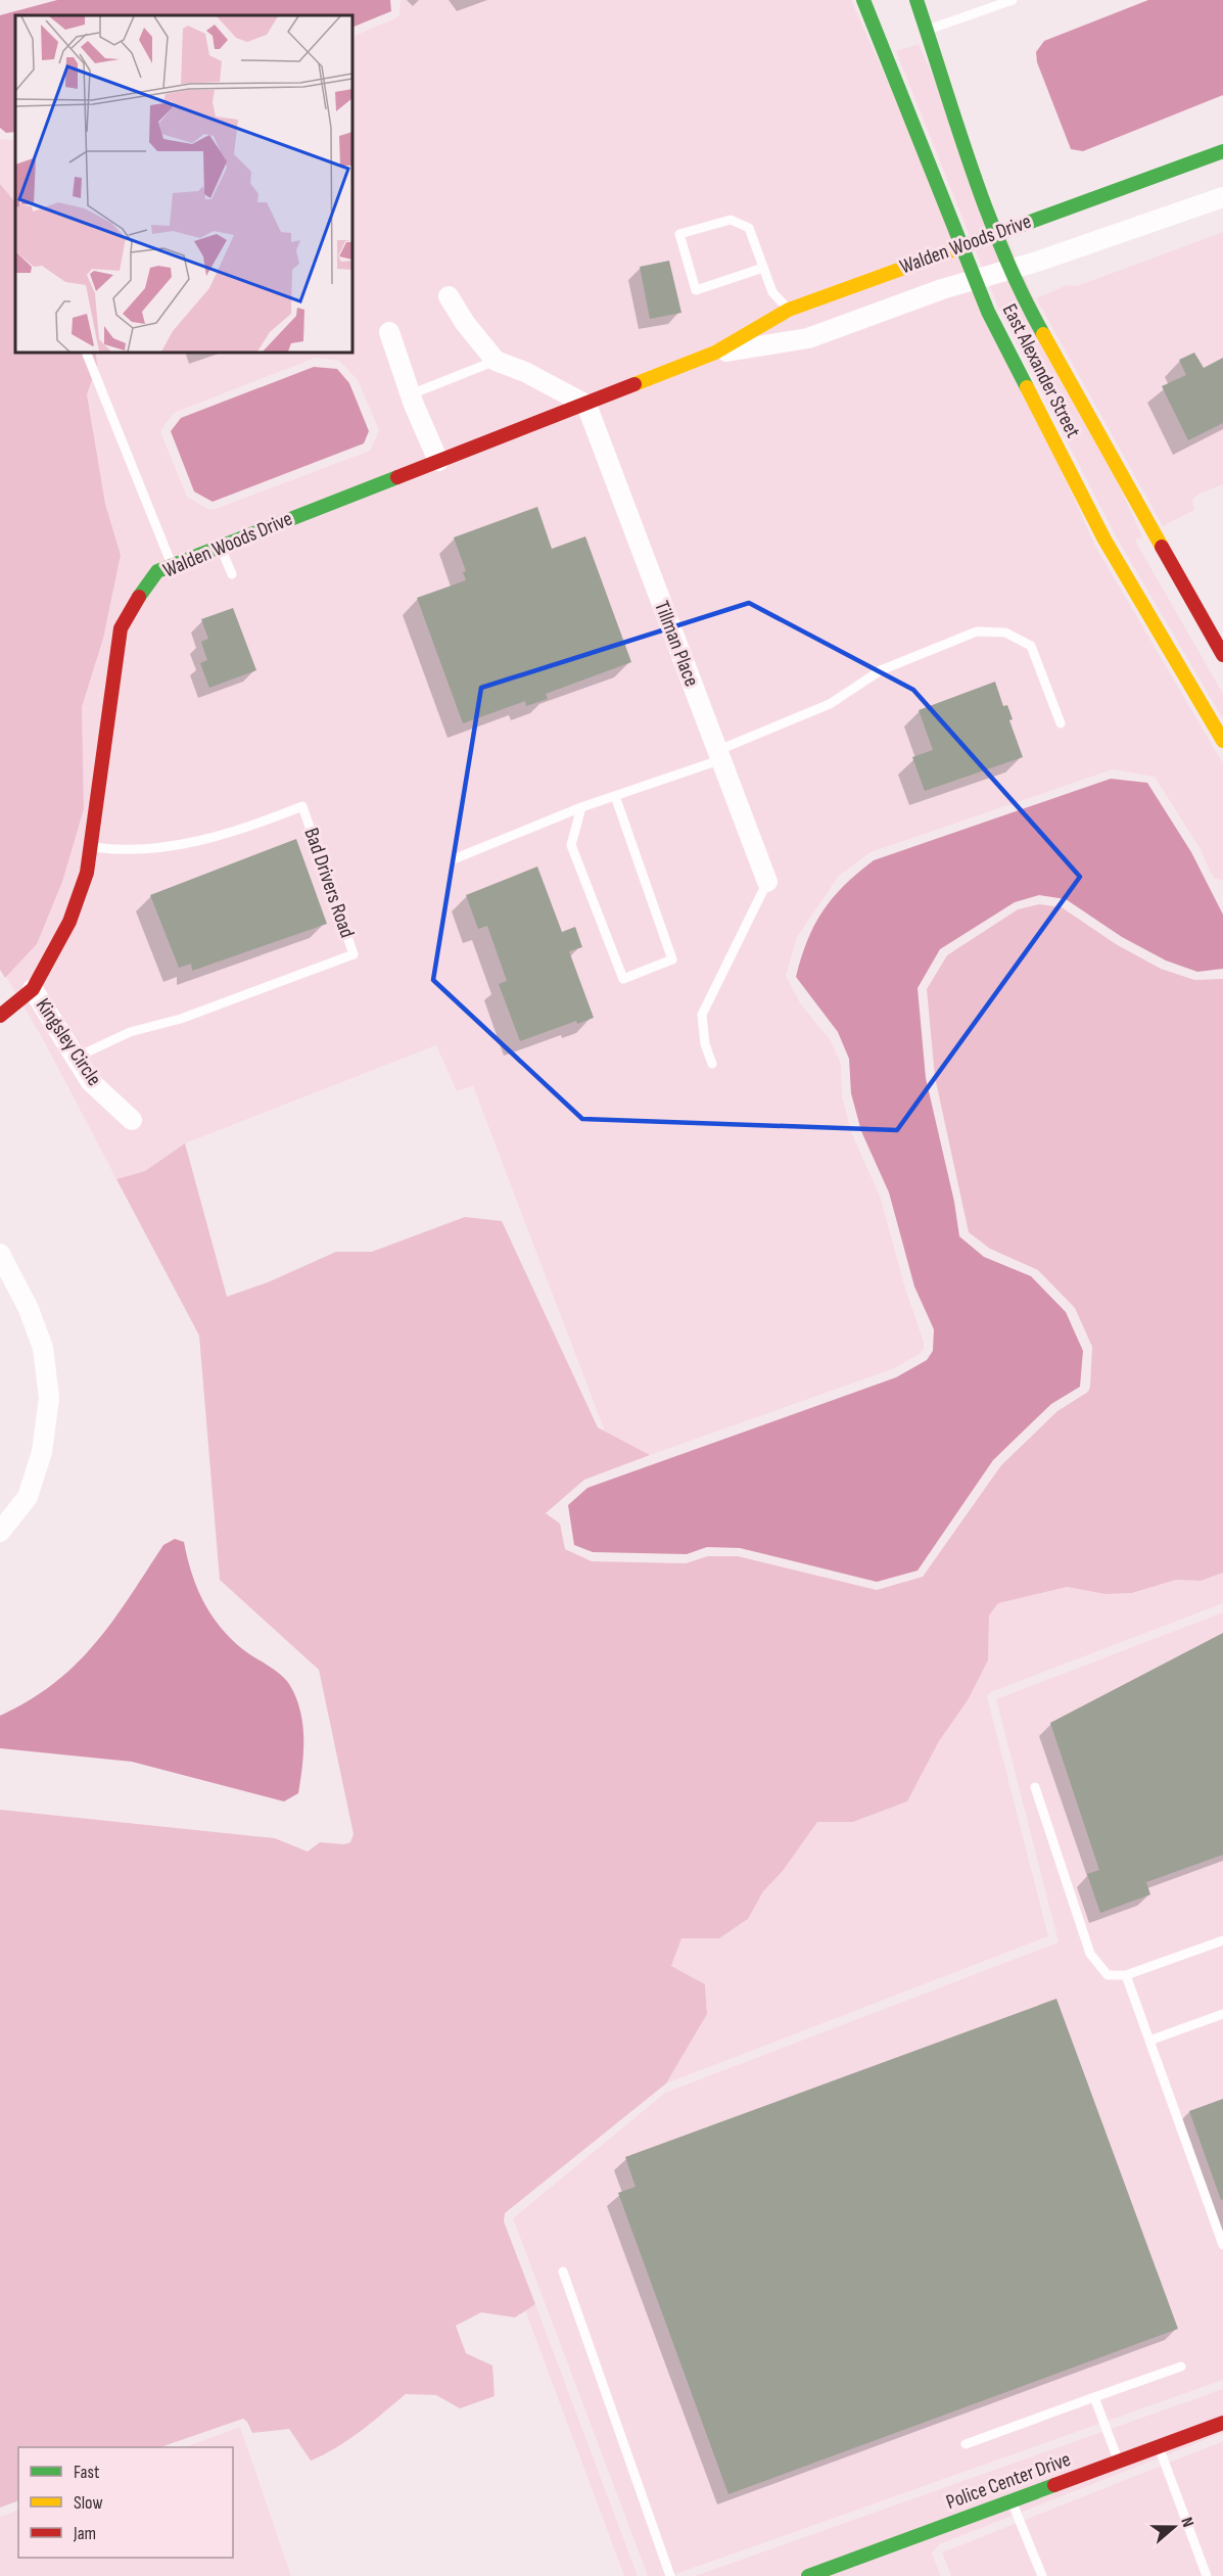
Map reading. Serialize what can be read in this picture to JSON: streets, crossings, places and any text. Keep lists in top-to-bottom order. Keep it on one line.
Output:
{"streets":{"street":["Walden Woods Drive","East Alexander Street","Tillman Place","Kingsley Circle","Police Center Drive"],"lane":["Bad Drivers Road"]},"crossings":[["Walden Woods Drive","East Alexander Street"],["Walden Woods Drive","Tillman Place"],["Walden Woods Drive","Bad Drivers Road"],["Walden Woods Drive","Kingsley Circle"],["Bad Drivers Road","Kingsley Circle"]],"legend":["Fast","Slow","Jam"],"north":"right"}
